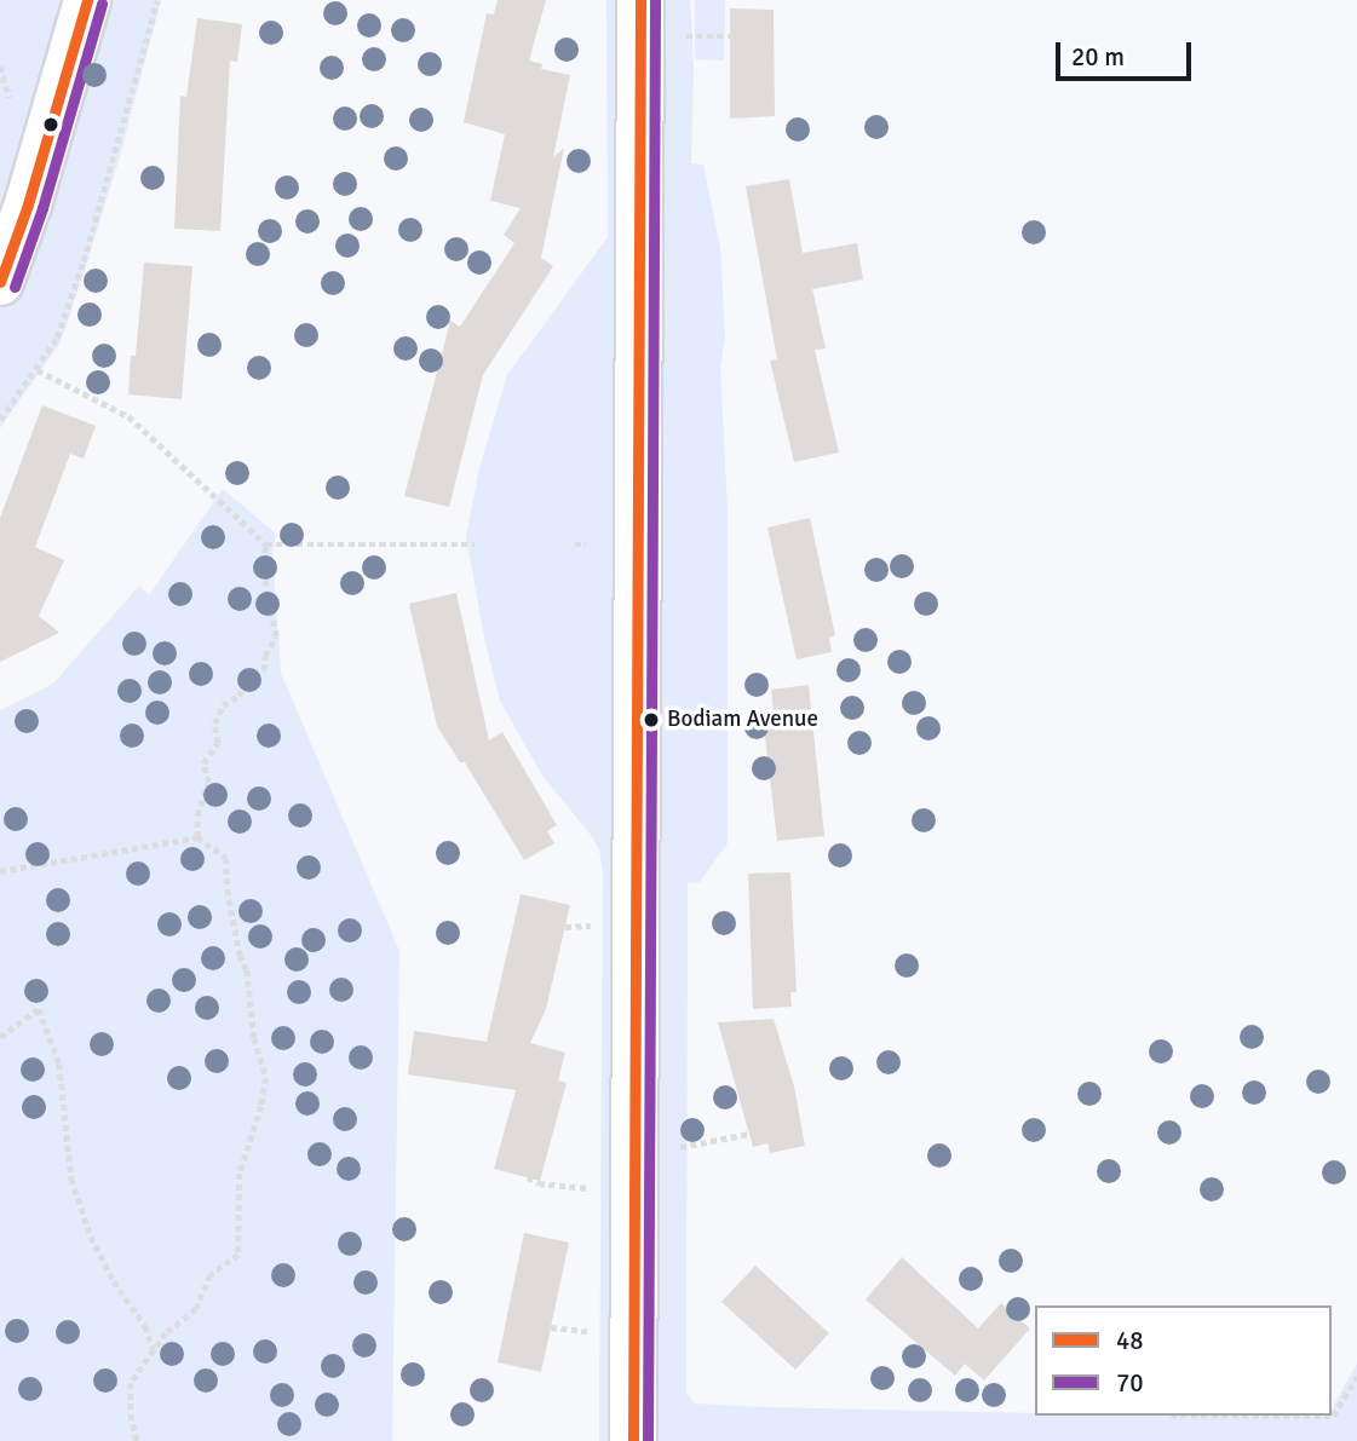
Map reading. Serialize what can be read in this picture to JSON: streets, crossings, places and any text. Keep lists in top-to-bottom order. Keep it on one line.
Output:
{"places":["Bodiam Avenue"],"lines":["transit line 48","transit line 70"],"legend":["48","70"],"scale_bar":"20 m"}
